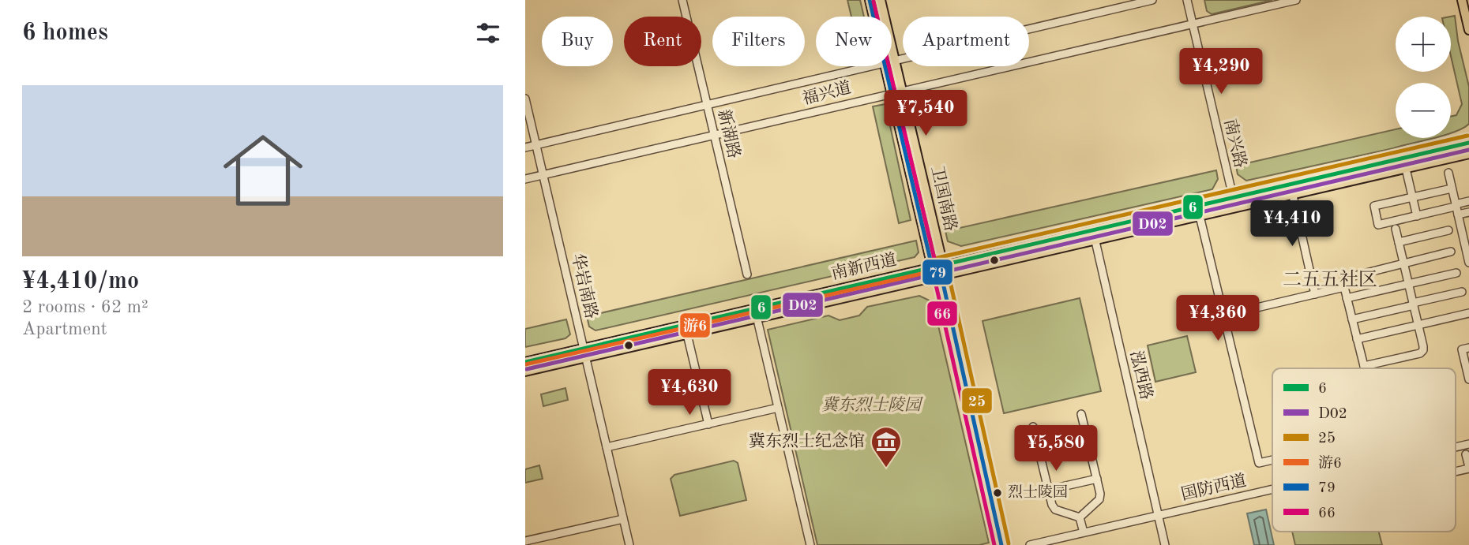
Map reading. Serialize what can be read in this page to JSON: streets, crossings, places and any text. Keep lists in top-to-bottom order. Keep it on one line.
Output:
{"streets":{"main road":["卫国南路","南新西道"],"street":["福兴道","新湖路","南兴路","华岩南路","泓西路","国防西道"]},"crossings":[["福兴道","新湖路"],["福兴道","南兴路"],["福兴道","卫国南路"],["福兴道","华岩南路"],["南兴路","南新西道"],["卫国南路","南新西道"],["南新西道","华岩南路"],["南新西道","泓西路"],["泓西路","国防西道"]],"districts":["二五五社区"],"parks":["冀东烈士陵园"],"places":{"museum":["冀东烈士纪念馆"],"other":["烈士陵园"]},"lines":["transit line 79","transit line 游6","transit line 66","transit line 25","transit line 6","transit line D02"],"legend":["6","D02","25","游6","79","66"],"page":{"heading":"6 homes","map_buttons":["+","−"],"chip":["Buy","Rent","Filters","New","Apartment"],"price":["¥4,290","¥7,540","¥4,410","¥4,360","¥4,630","¥5,580"],"list":[{"name":"¥4,410/mo","note":"2 rooms · 62 m² · Apartment"}]}}
